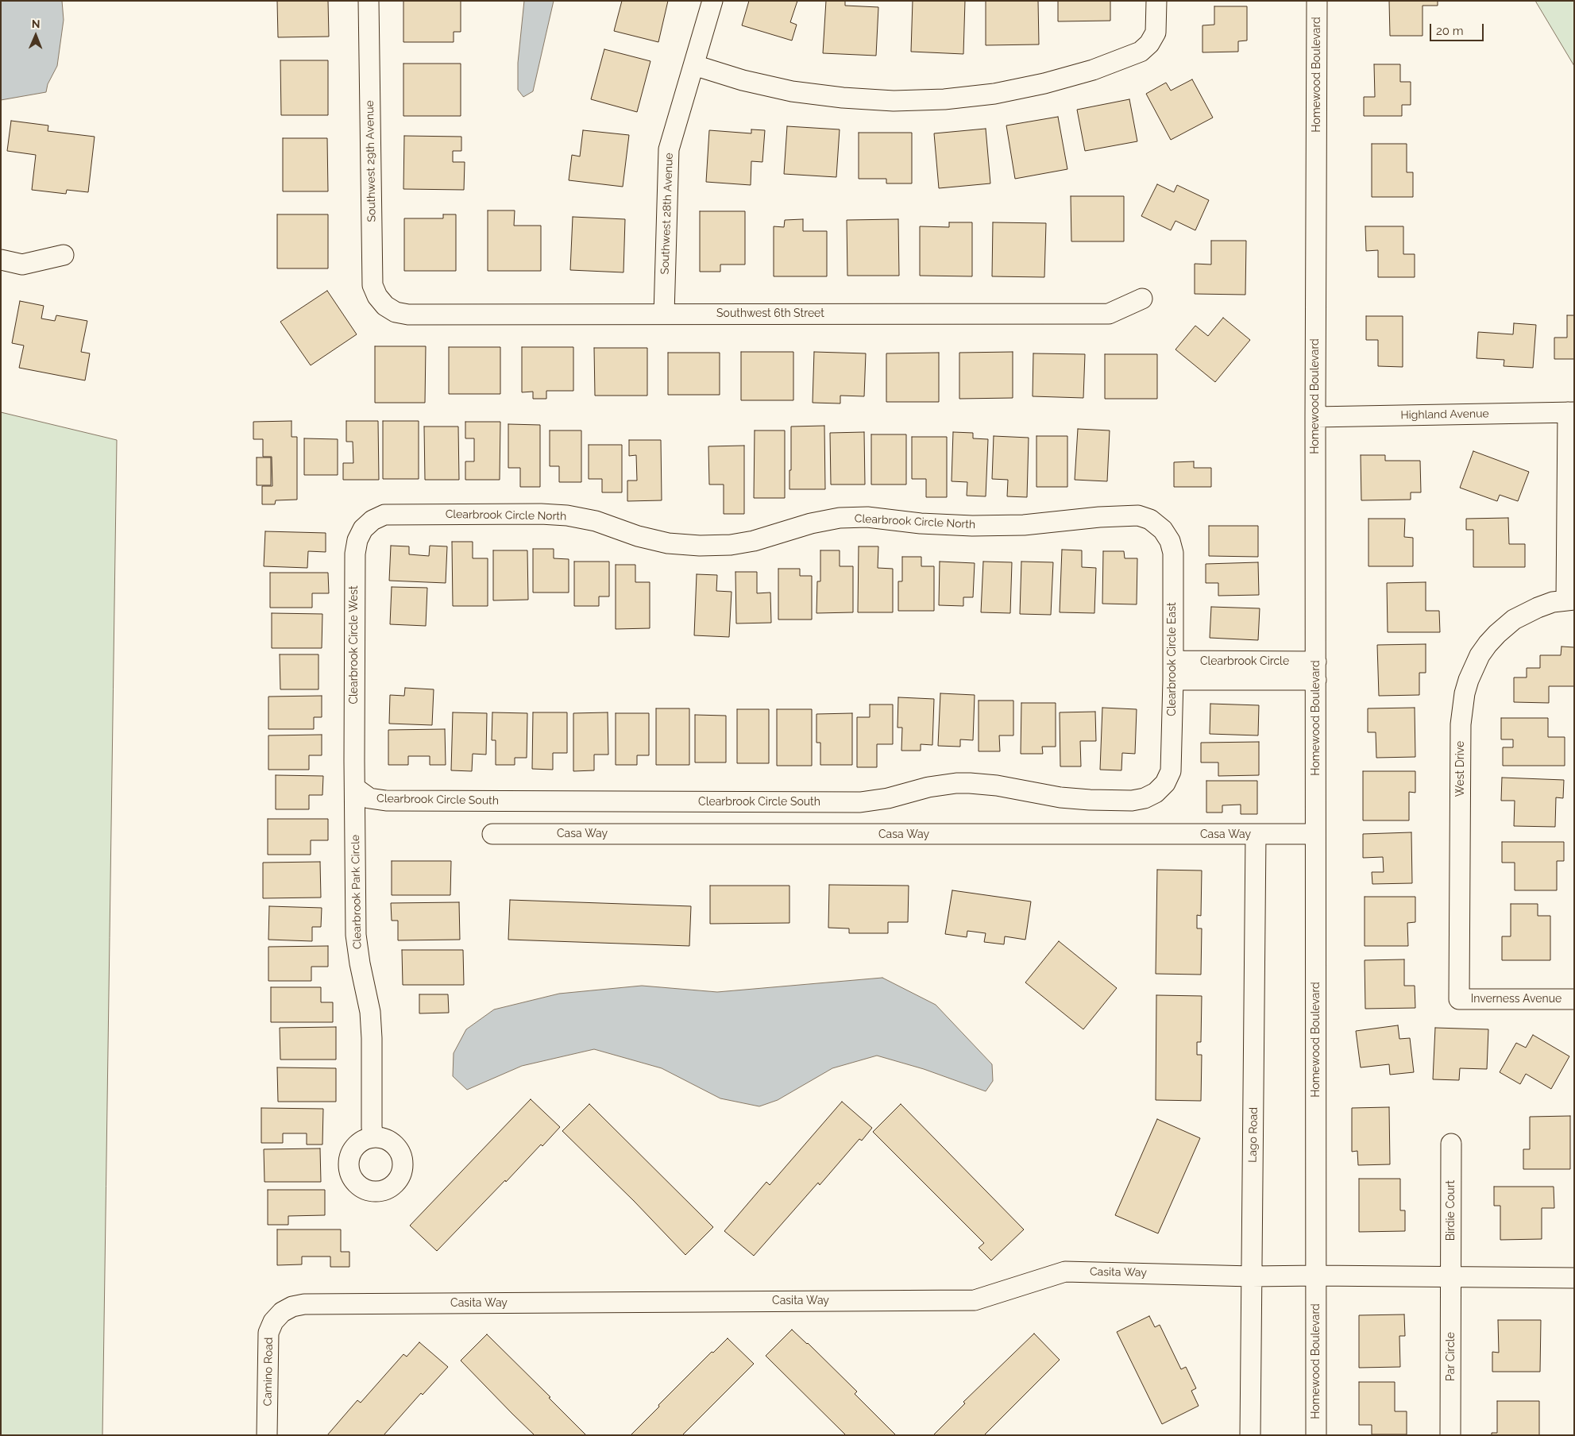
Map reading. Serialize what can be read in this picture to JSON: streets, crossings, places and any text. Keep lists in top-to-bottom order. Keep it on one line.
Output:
{"streets":{"street":["Homewood Boulevard","Southwest 29th Avenue","Southwest 28th Avenue","Southwest 6th Street","Highland Avenue","Clearbrook Circle North","Clearbrook Circle West","Clearbrook Circle East","Clearbrook Circle","West Drive","Clearbrook Circle South","Casa Way","Clearbrook Park Circle","Inverness Avenue","Lago Road","Birdie Court","Casita Way","Par Circle","Camino Road"]},"crossings":[["Homewood Boulevard","Highland Avenue"],["Homewood Boulevard","Clearbrook Circle"],["Homewood Boulevard","Casa Way"],["Homewood Boulevard","Casita Way"],["Southwest 29th Avenue","Southwest 6th Street"],["Southwest 28th Avenue","Southwest 6th Street"],["Clearbrook Circle North","Clearbrook Circle West"],["Clearbrook Circle North","Clearbrook Circle East"],["Clearbrook Circle West","Clearbrook Circle South"],["Clearbrook Circle West","Clearbrook Park Circle"],["Clearbrook Circle East","Clearbrook Circle"],["Clearbrook Circle East","Clearbrook Circle South"],["West Drive","Inverness Avenue"],["Clearbrook Circle South","Clearbrook Park Circle"],["Casa Way","Lago Road"],["Lago Road","Casita Way"],["Birdie Court","Par Circle"],["Casita Way","Camino Road"]],"scale_bar":"20 m","north":"top"}
